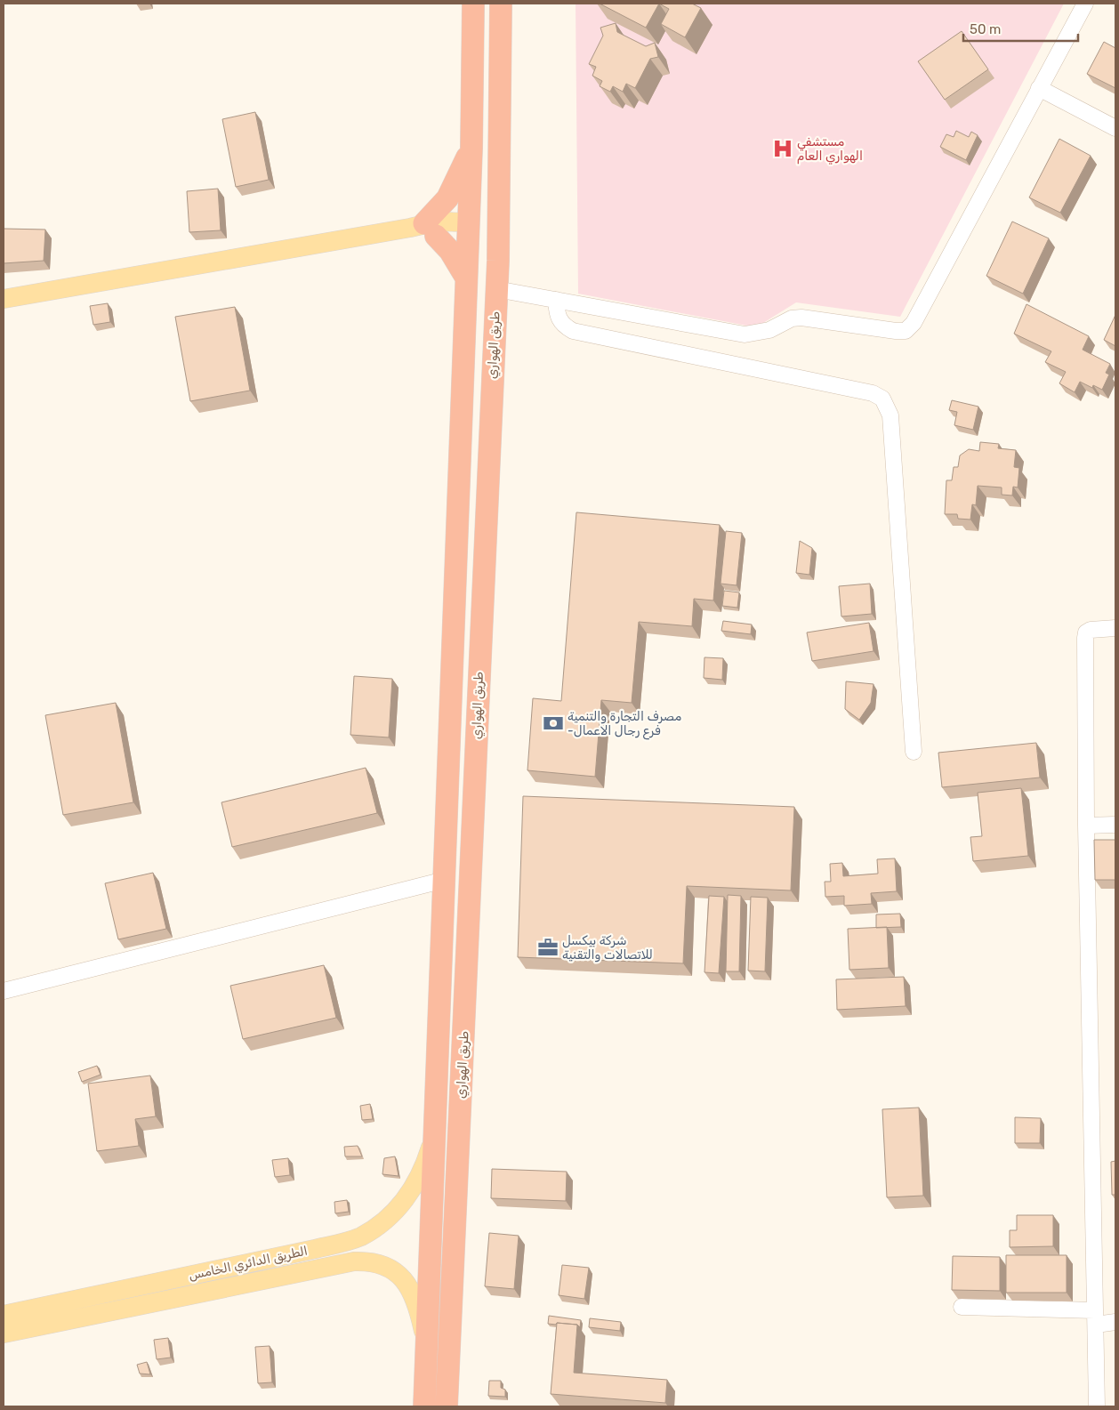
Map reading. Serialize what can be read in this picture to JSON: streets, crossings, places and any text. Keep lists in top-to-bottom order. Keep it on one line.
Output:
{"streets":{"highway":["طريق الهواري"],"main road":["الطريق الدائري الخامس"]},"places":{"hospital":["مستشفي الهواري العام"],"bank":["مصرف التجارة والتنمية -فرع رجال الاعمال"],"office":["شركة بيكسل للاتصالات والتقنية"]},"scale_bar":"50 m"}
